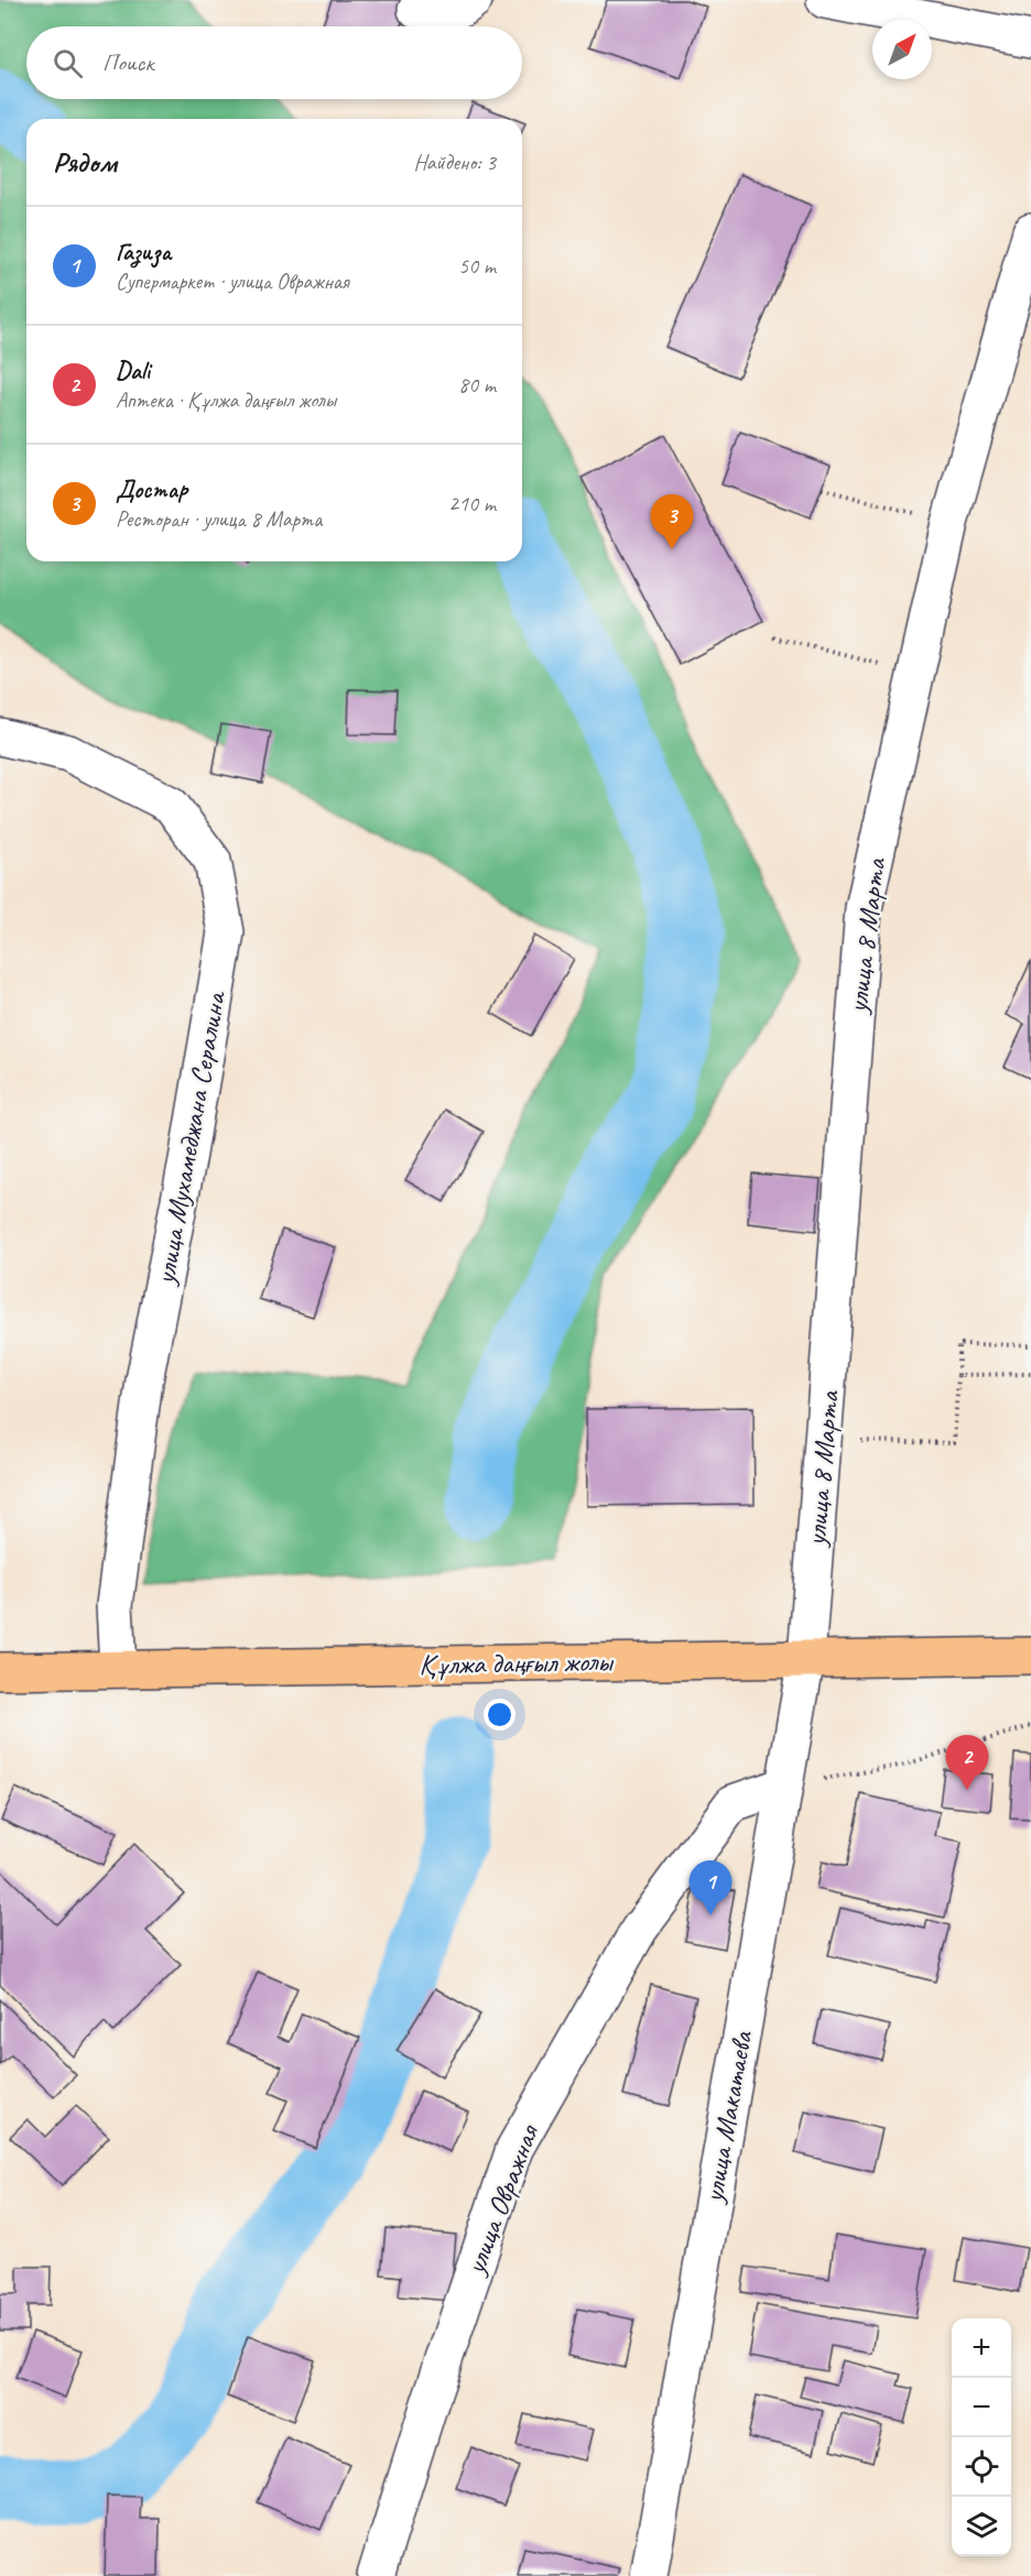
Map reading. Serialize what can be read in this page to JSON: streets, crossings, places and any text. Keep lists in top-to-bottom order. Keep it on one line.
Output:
{"streets":{"main road":["Құлжа даңғыл жолы"],"street":["улица 8 Марта","улица Мухамеджана Сералина","улица Макатаева","улица Овражная"]},"crossings":[["улица 8 Марта","Құлжа даңғыл жолы"],["улица 8 Марта","улица Макатаева"],["улица Мухамеджана Сералина","Құлжа даңғыл жолы"],["Құлжа даңғыл жолы","улица Макатаева"],["улица Макатаева","улица Овражная"]],"north":"top right","page":{"search":"Поиск","heading":["Рядом","Найдено: 3"],"list":[{"mark":"1","name":"Газиза","note":"Супермаркет · улица Овражная","value":"50 m"},{"mark":"2","name":"Dali","note":"Аптека · Құлжа даңғыл жолы","value":"80 m"},{"mark":"3","name":"Достар","note":"Ресторан · улица 8 Марта","value":"210 m"}],"pins":["3","2","1"],"map_buttons":["+","−"]}}
